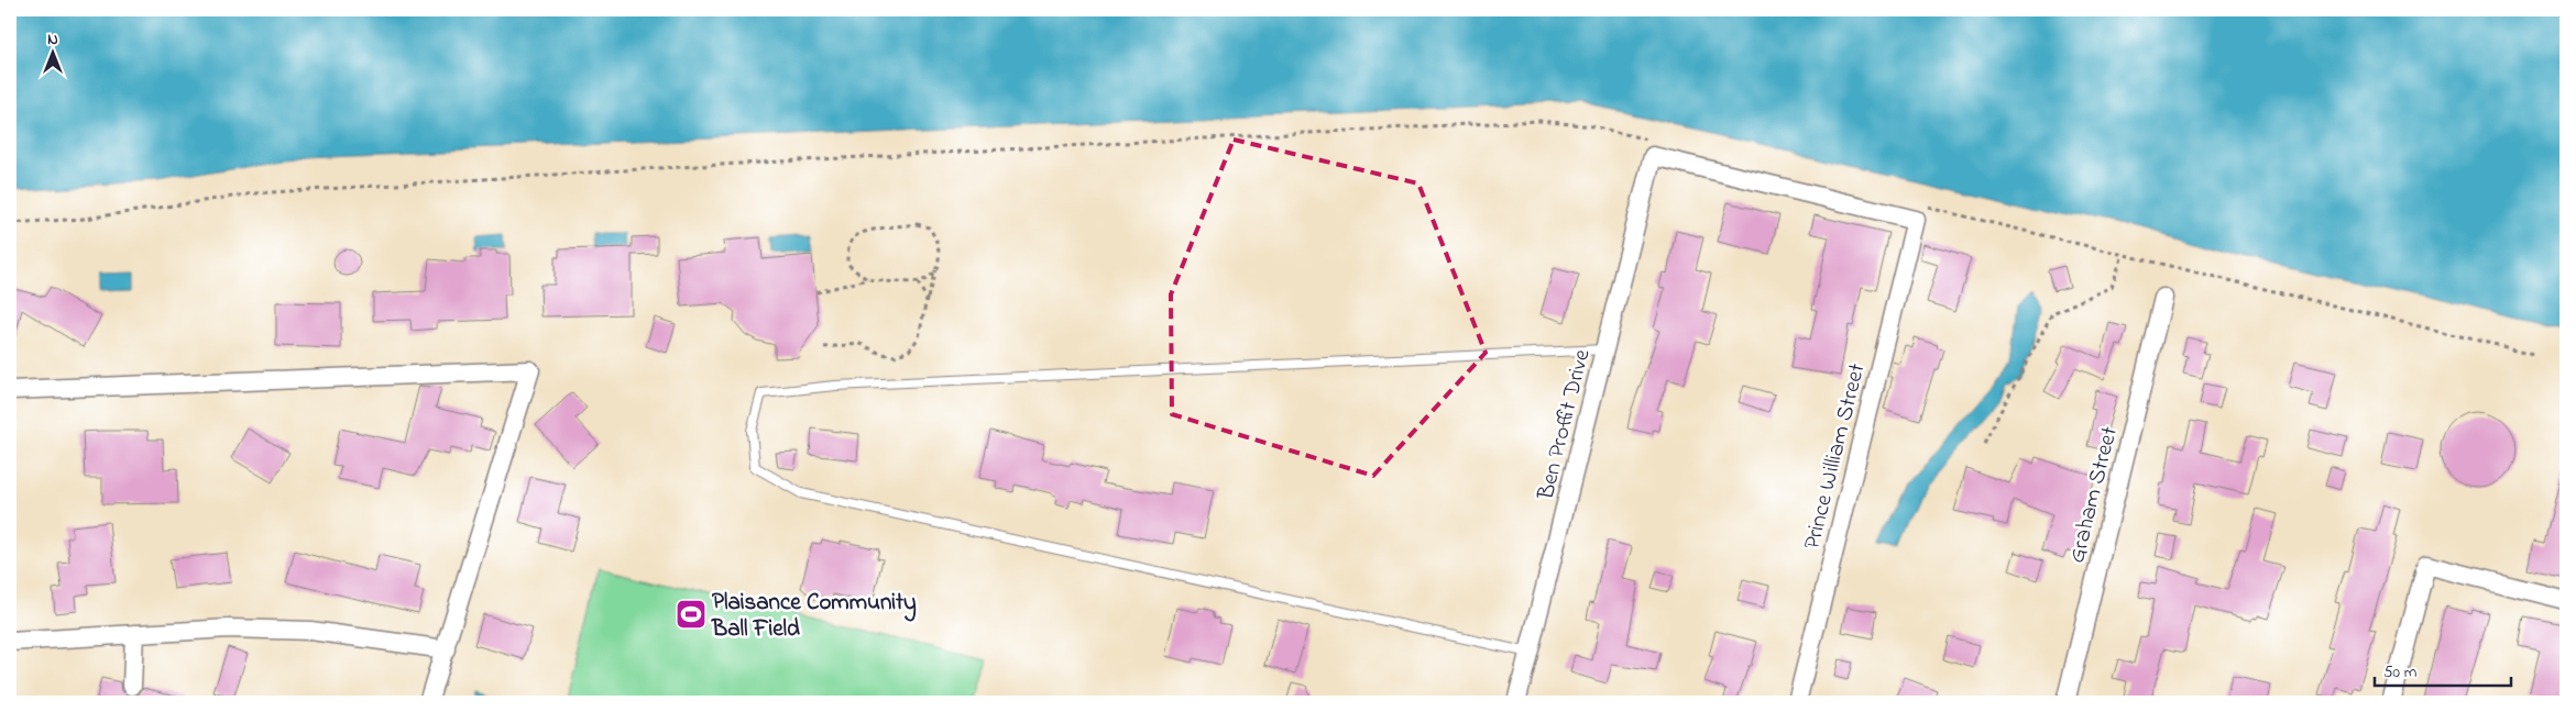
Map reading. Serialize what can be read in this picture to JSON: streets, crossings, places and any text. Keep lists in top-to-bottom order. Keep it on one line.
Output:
{"streets":{"street":["Ben Proffit Drive","Prince William Street","Graham Street"]},"places":{"sports":["Plaisance Community Ball Field"]},"scale_bar":"50 m","north":"top"}
